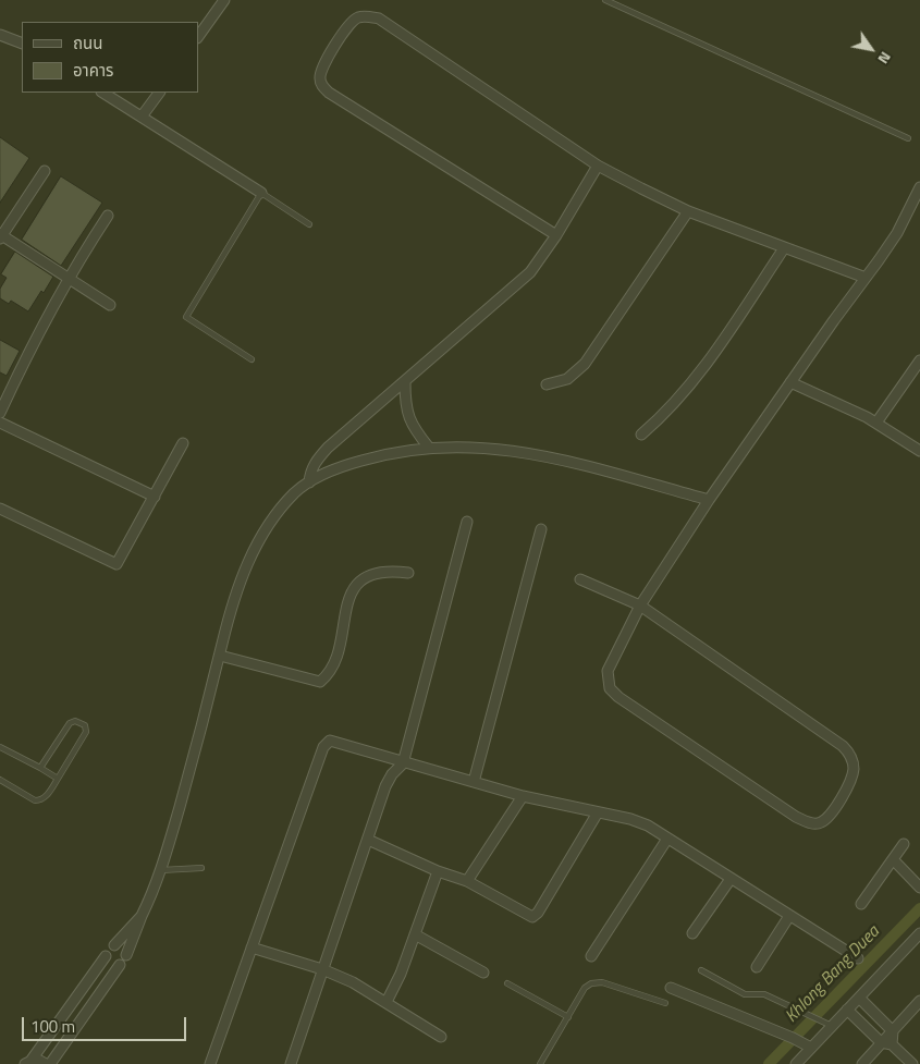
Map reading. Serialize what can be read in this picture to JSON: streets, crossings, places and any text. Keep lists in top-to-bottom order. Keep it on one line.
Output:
{"water":["Khlong Bang Duea"],"legend":["ถนน","อาคาร"],"scale_bar":"100 m","north":"bottom right"}
